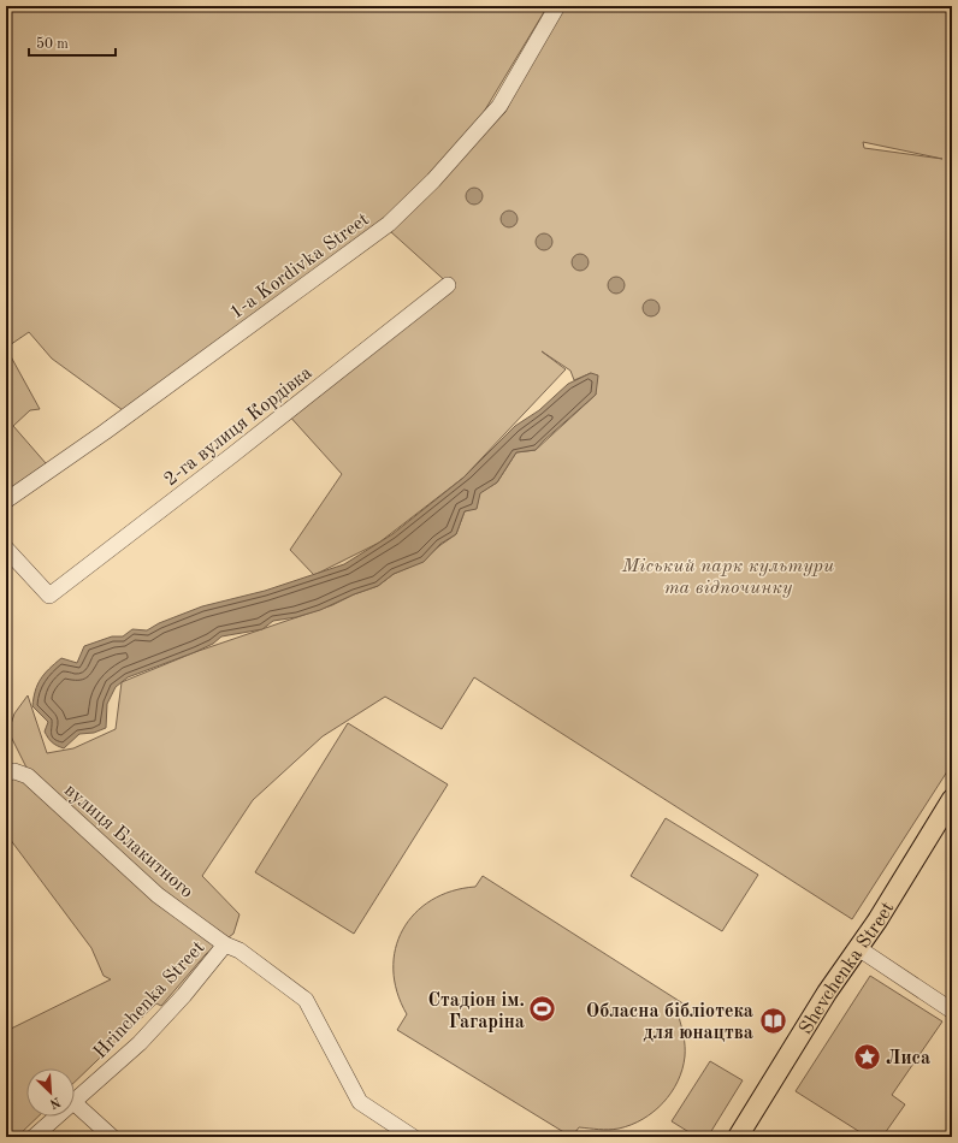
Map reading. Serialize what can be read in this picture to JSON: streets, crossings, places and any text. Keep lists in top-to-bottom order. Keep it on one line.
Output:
{"streets":{"main road":["Shevchenka Street"],"street":["1-a Kordivka Street","2-га вулиця Кордівка","вулиця Блакитного","Hrinchenka Street"]},"crossings":[["вулиця Блакитного","Hrinchenka Street"]],"parks":["Міський парк культури та відпочинку"],"places":{"sports":["Стадіон ім. Гагаріна"],"library":["Обласна бібліотека для юнацтва"],"place":["Лиса"]},"scale_bar":"50 m","north":"bottom right"}
